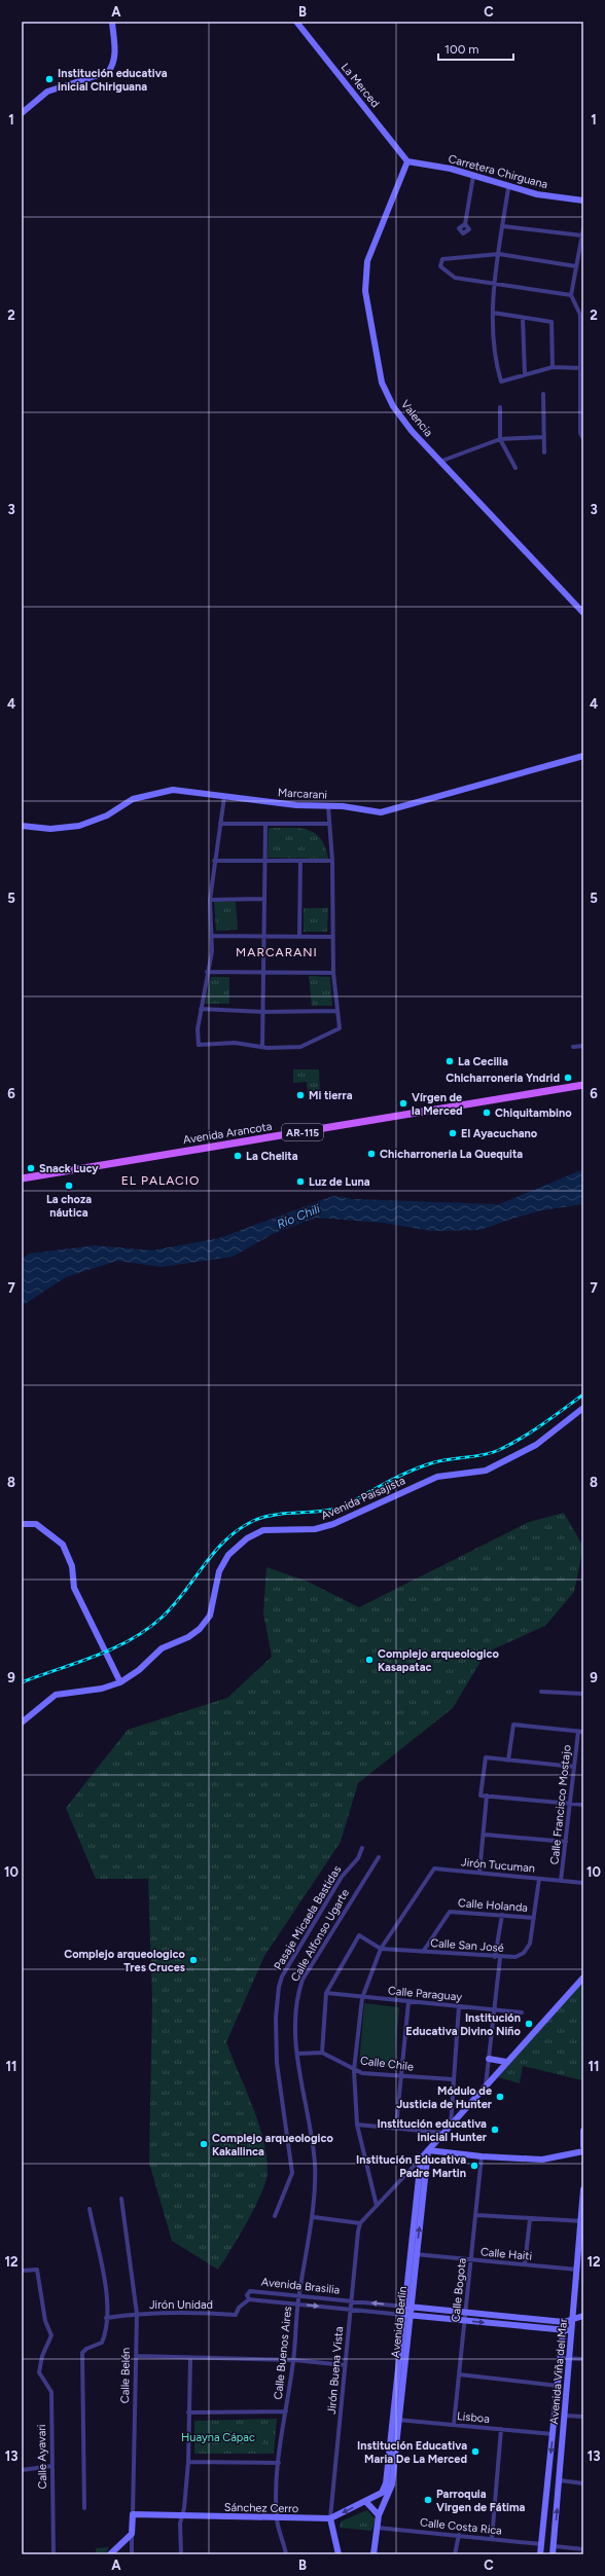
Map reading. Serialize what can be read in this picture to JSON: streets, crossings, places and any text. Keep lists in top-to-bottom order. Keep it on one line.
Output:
{"streets":{"main road":["AR-115","Avenida Arancota"],"street":["La Merced","Carretera Chirguana","Valencia","Marcarani","Avenida Paisajista","Calle Francisco Mostajo","Jirón Tucuman","Calle Holanda","Pasaje Micaela Bastidas","Calle Alfonso Ugarte","Calle San José","Calle Paraguay","Calle Chile","Calle Haiti","Avenida Brasilia","Calle Bogota","Jirón Unidad","Avenida Berlín","Calle Buenos Aires","Jirón Buena Vista","Avenida Viña del Mar","Calle Belén","Lisboa","Calle Ayavari","Sánchez Cerro","Calle Costa Rica"]},"crossings":[["La Merced","Carretera Chirguana"],["La Merced","Valencia"],["Carretera Chirguana","Valencia"],["Calle Francisco Mostajo","Jirón Tucuman"],["Jirón Tucuman","Calle San José"],["Calle Holanda","Calle San José"],["Calle Alfonso Ugarte","Calle Buenos Aires"],["Calle San José","Calle Paraguay"],["Calle Haiti","Calle Bogota"],["Calle Haiti","Avenida Berlín"],["Calle Haiti","Avenida Viña del Mar"],["Avenida Brasilia","Calle Bogota"],["Avenida Brasilia","Jirón Unidad"],["Avenida Brasilia","Avenida Berlín"],["Avenida Brasilia","Calle Buenos Aires"],["Avenida Brasilia","Jirón Buena Vista"],["Avenida Brasilia","Avenida Viña del Mar"],["Calle Bogota","Lisboa"],["Jirón Unidad","Calle Belén"],["Avenida Berlín","Lisboa"],["Avenida Berlín","Sánchez Cerro"],["Calle Buenos Aires","Sánchez Cerro"],["Jirón Buena Vista","Sánchez Cerro"],["Avenida Viña del Mar","Lisboa"],["Avenida Viña del Mar","Calle Costa Rica"],["Calle Belén","Sánchez Cerro"]],"districts":["MARCARANI","EL PALACIO"],"water":["Río Chili"],"parks":["Huayna Cápac"],"places":["Institución educativa inicial Chiriguana","La Cecilia","Chicharroneria Yndrid","Mi tierra","Vírgen de la Merced","Chiquitambino","El Ayacuchano","Chicharroneria La Quequita","La Chelita","Snack Lucy","Luz de Luna","La choza náutica","Complejo arqueologico Kasapatac","Complejo arqueologico Tres Cruces","Institución Educativa Divino Niño","Módulo de Justicia de Hunter","Institución educativa inicial Hunter","Complejo arqueologico Kakallinca","Institución Educativa Padre Martin","Institución Educativa Maria De La Merced","Parroquia Virgen de Fátima"],"scale_bar":"100 m","grid":{"columns":["A","B","C"],"rows":["1","2","3","4","5","6","7","8","9","10","11","12","13"]}}
